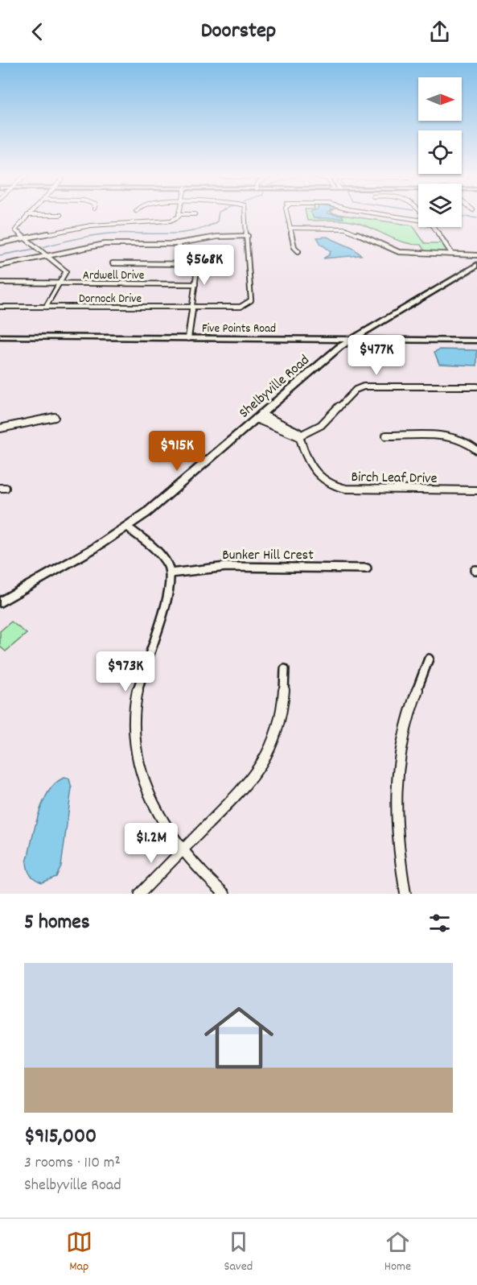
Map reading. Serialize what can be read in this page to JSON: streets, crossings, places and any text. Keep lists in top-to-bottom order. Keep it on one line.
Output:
{"streets":{"street":["Ardwell Drive","Dornock Drive","Five Points Road","Shelbyville Road","Birch Leaf Drive","Bunker Hill Crest"]},"crossings":[["Five Points Road","Shelbyville Road"]],"north":"right","page":{"header":"Doorstep","price":["$568K","$477K","$915K","$973K","$1.2M"],"heading":"5 homes","list":[{"name":"$915,000","note":"3 rooms · 110 m² · Shelbyville Road"}],"tabs":["Map","Saved","Home"]}}
